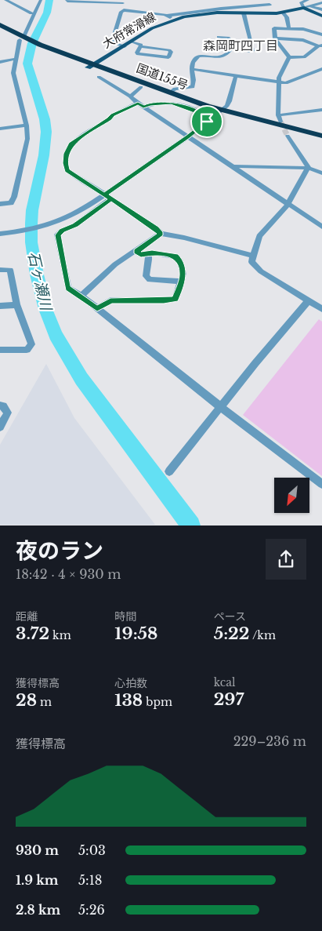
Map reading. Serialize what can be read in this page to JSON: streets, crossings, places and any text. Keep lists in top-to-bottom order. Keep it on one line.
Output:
{"streets":{"highway":["国道155号"],"main road":["大府常滑線"]},"crossings":[["大府常滑線","国道155号"]],"districts":["森岡町四丁目"],"water":["石ヶ瀬川"],"north":"bottom left","page":{"heading":["夜のラン","18:42 · 4 × 930 m"],"stats":[["距離","3.72 km"],["時間","19:58"],["ペース","5:22 /km"],["獲得標高","28 m"],["心拍数","138 bpm"],["kcal","297"]],"chart":["獲得標高","229–236 m"],"list":[{"name":"930 m","note":"5:03"},{"name":"1.9 km","note":"5:18"},{"name":"2.8 km","note":"5:26"}]}}
